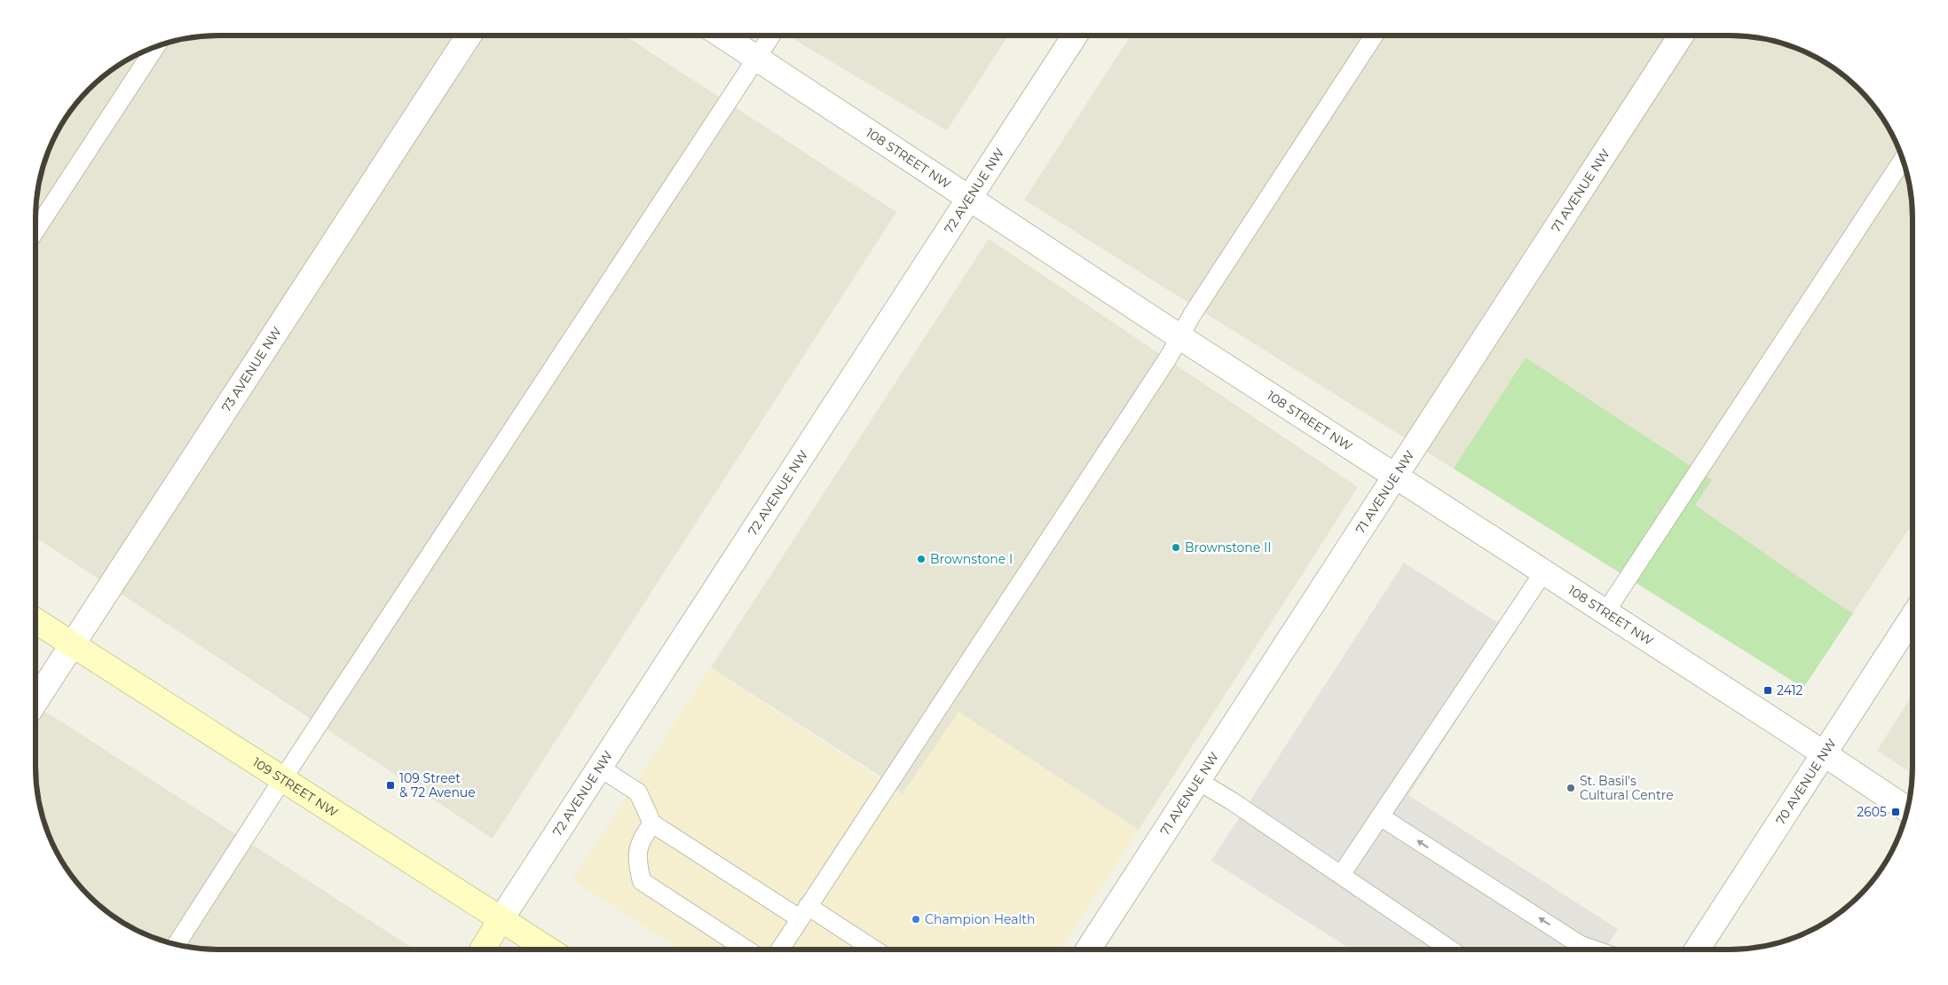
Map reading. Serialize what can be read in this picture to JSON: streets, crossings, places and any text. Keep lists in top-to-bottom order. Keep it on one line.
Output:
{"streets":{"main road":["72 AVENUE NW","109 STREET NW"],"street":["108 STREET NW","71 AVENUE NW","73 AVENUE NW","70 AVENUE NW"]},"crossings":[["108 STREET NW","72 AVENUE NW"],["108 STREET NW","71 AVENUE NW"],["108 STREET NW","70 AVENUE NW"],["72 AVENUE NW","109 STREET NW"],["73 AVENUE NW","109 STREET NW"]],"places":{"other":["Brownstone II","Brownstone I","St. Basil's Cultural Centre","Champion Health"],"transit":["2412","109 Street & 72 Avenue","2605"]}}
